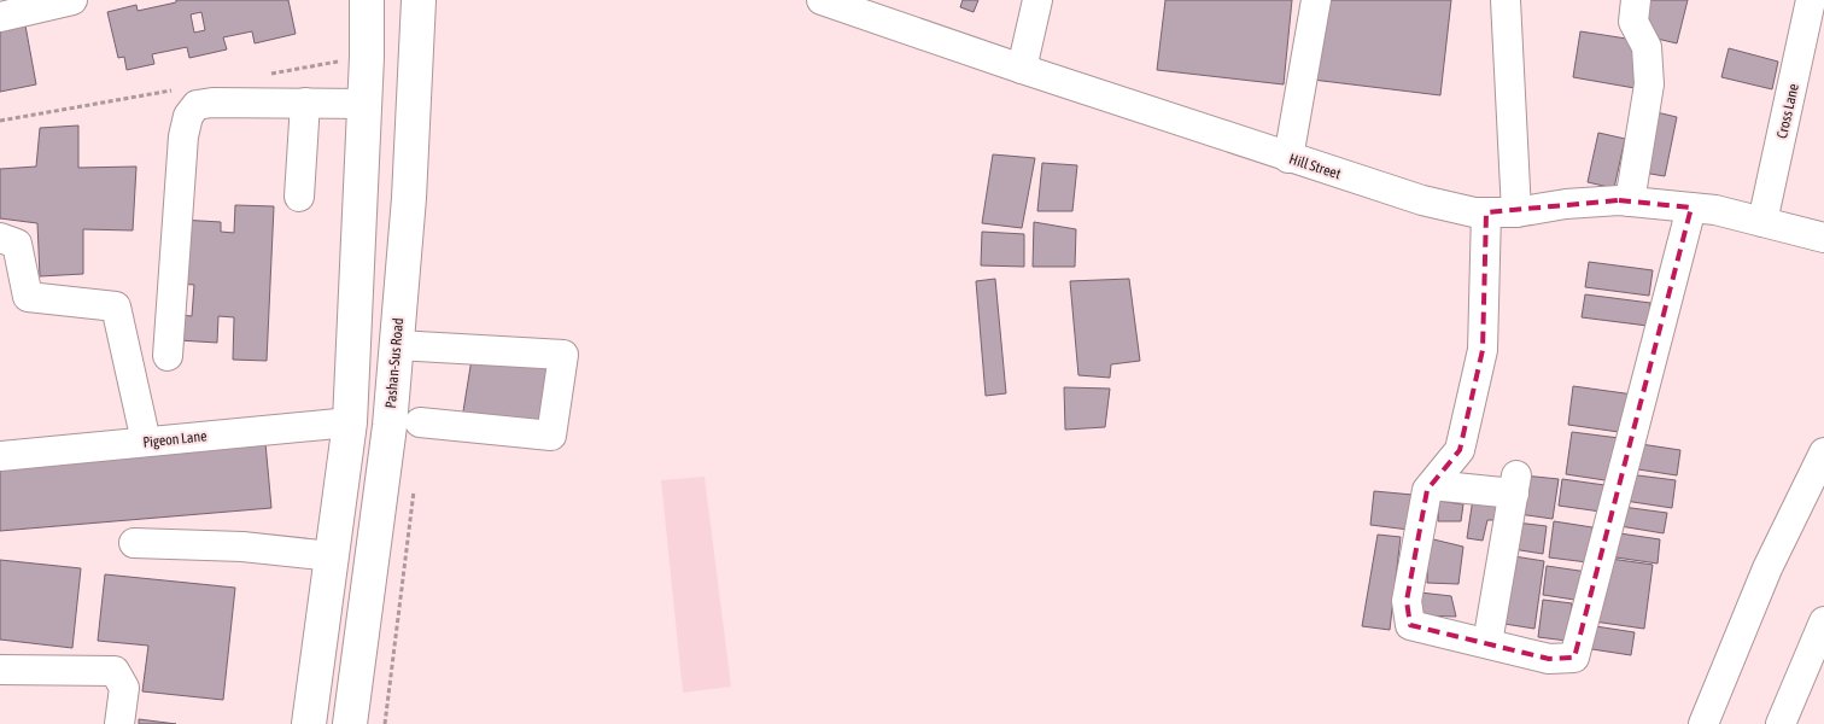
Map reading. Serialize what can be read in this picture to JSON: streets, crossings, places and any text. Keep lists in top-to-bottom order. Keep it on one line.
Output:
{"streets":{"main road":["Pashan-Sus Road"],"street":["Cross Lane","Hill Street","Pigeon Lane"]},"crossings":[["Cross Lane","Hill Street"]]}
